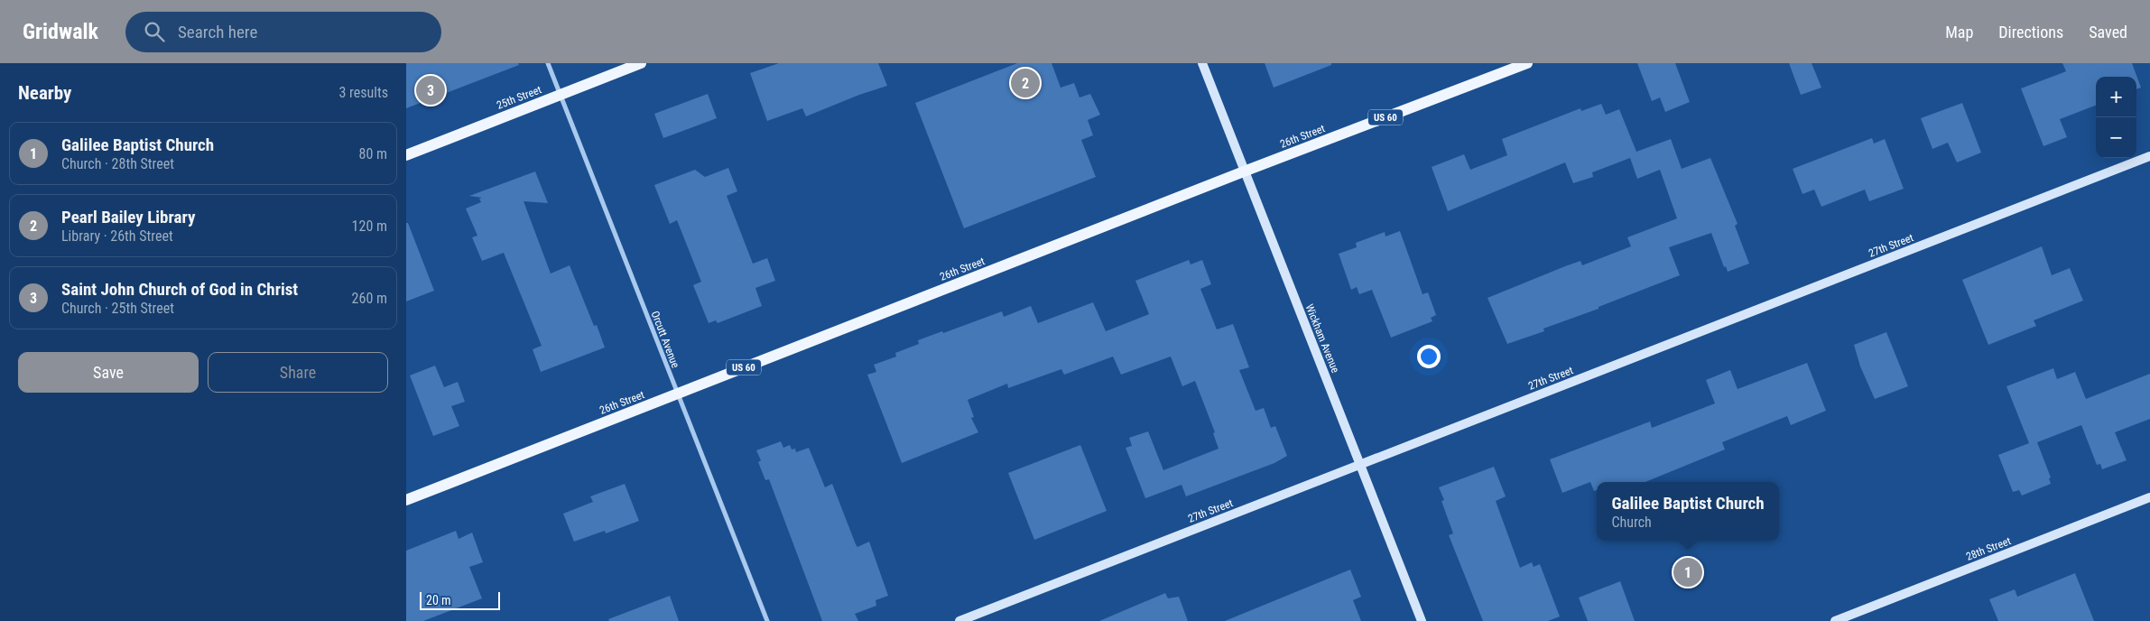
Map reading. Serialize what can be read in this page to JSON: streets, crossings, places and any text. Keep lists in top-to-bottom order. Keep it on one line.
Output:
{"streets":{"main road":["25th Street","US 60","26th Street","27th Street","Wickham Avenue","28th Street"],"street":["Orcutt Avenue"]},"crossings":[["25th Street","Orcutt Avenue"],["26th Street","Wickham Avenue"],["26th Street","Orcutt Avenue"],["27th Street","Wickham Avenue"]],"scale_bar":"20 m","page":{"header":"Gridwalk","search":"Search here","nav":["Map","Directions","Saved"],"heading":["Nearby","3 results"],"pins":["2","3","1"],"map_buttons":["+","−"],"list":[{"mark":"1","name":"Galilee Baptist Church","note":"Church · 28th Street","value":"80 m"},{"mark":"2","name":"Pearl Bailey Library","note":"Library · 26th Street","value":"120 m"},{"mark":"3","name":"Saint John Church of God in Christ","note":"Church · 25th Street","value":"260 m"}],"buttons":["Save","Share"],"popup":["Galilee Baptist Church","Church"],"scale":"20 m"}}
